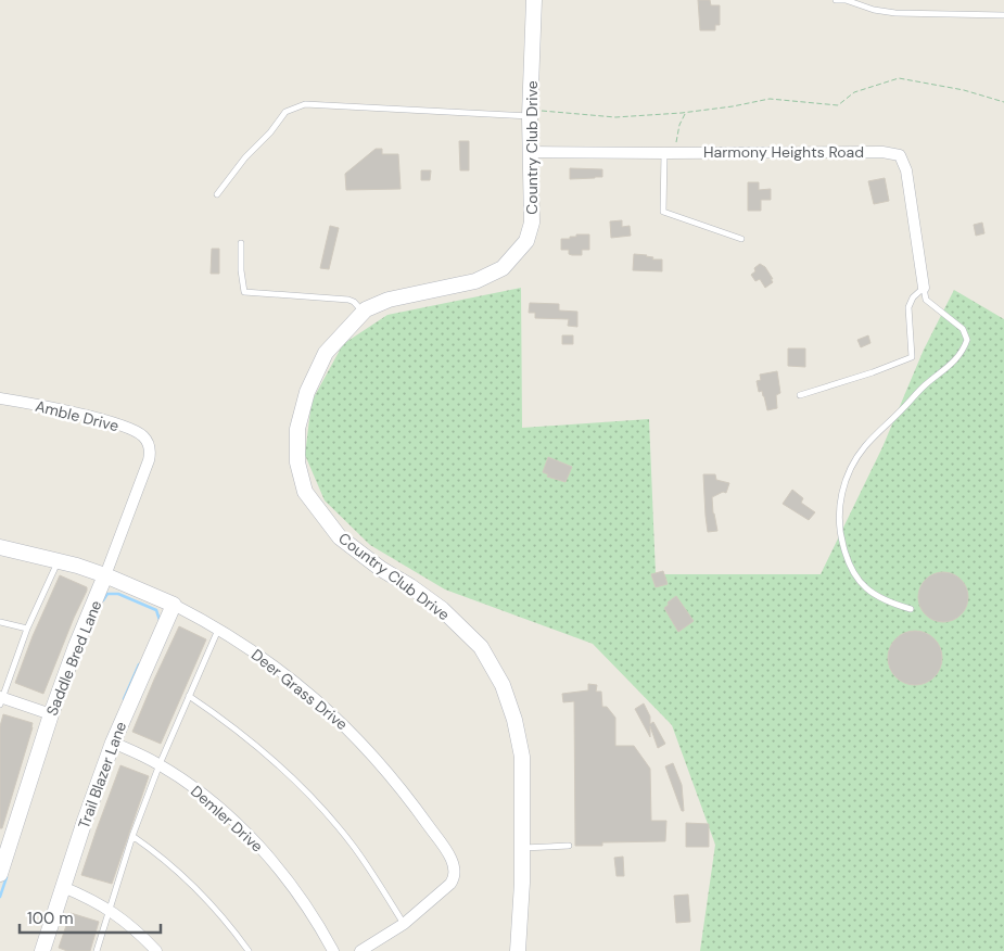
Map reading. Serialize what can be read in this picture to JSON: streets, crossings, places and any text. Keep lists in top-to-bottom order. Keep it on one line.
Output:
{"streets":{"street":["Country Club Drive","Harmony Heights Road","Amble Drive","Saddle Bred Lane","Deer Grass Drive","Trail Blazer Lane","Demler Drive"]},"crossings":[["Country Club Drive","Harmony Heights Road"],["Amble Drive","Saddle Bred Lane"],["Saddle Bred Lane","Deer Grass Drive"],["Deer Grass Drive","Trail Blazer Lane"],["Trail Blazer Lane","Demler Drive"]],"scale_bar":"100 m"}
